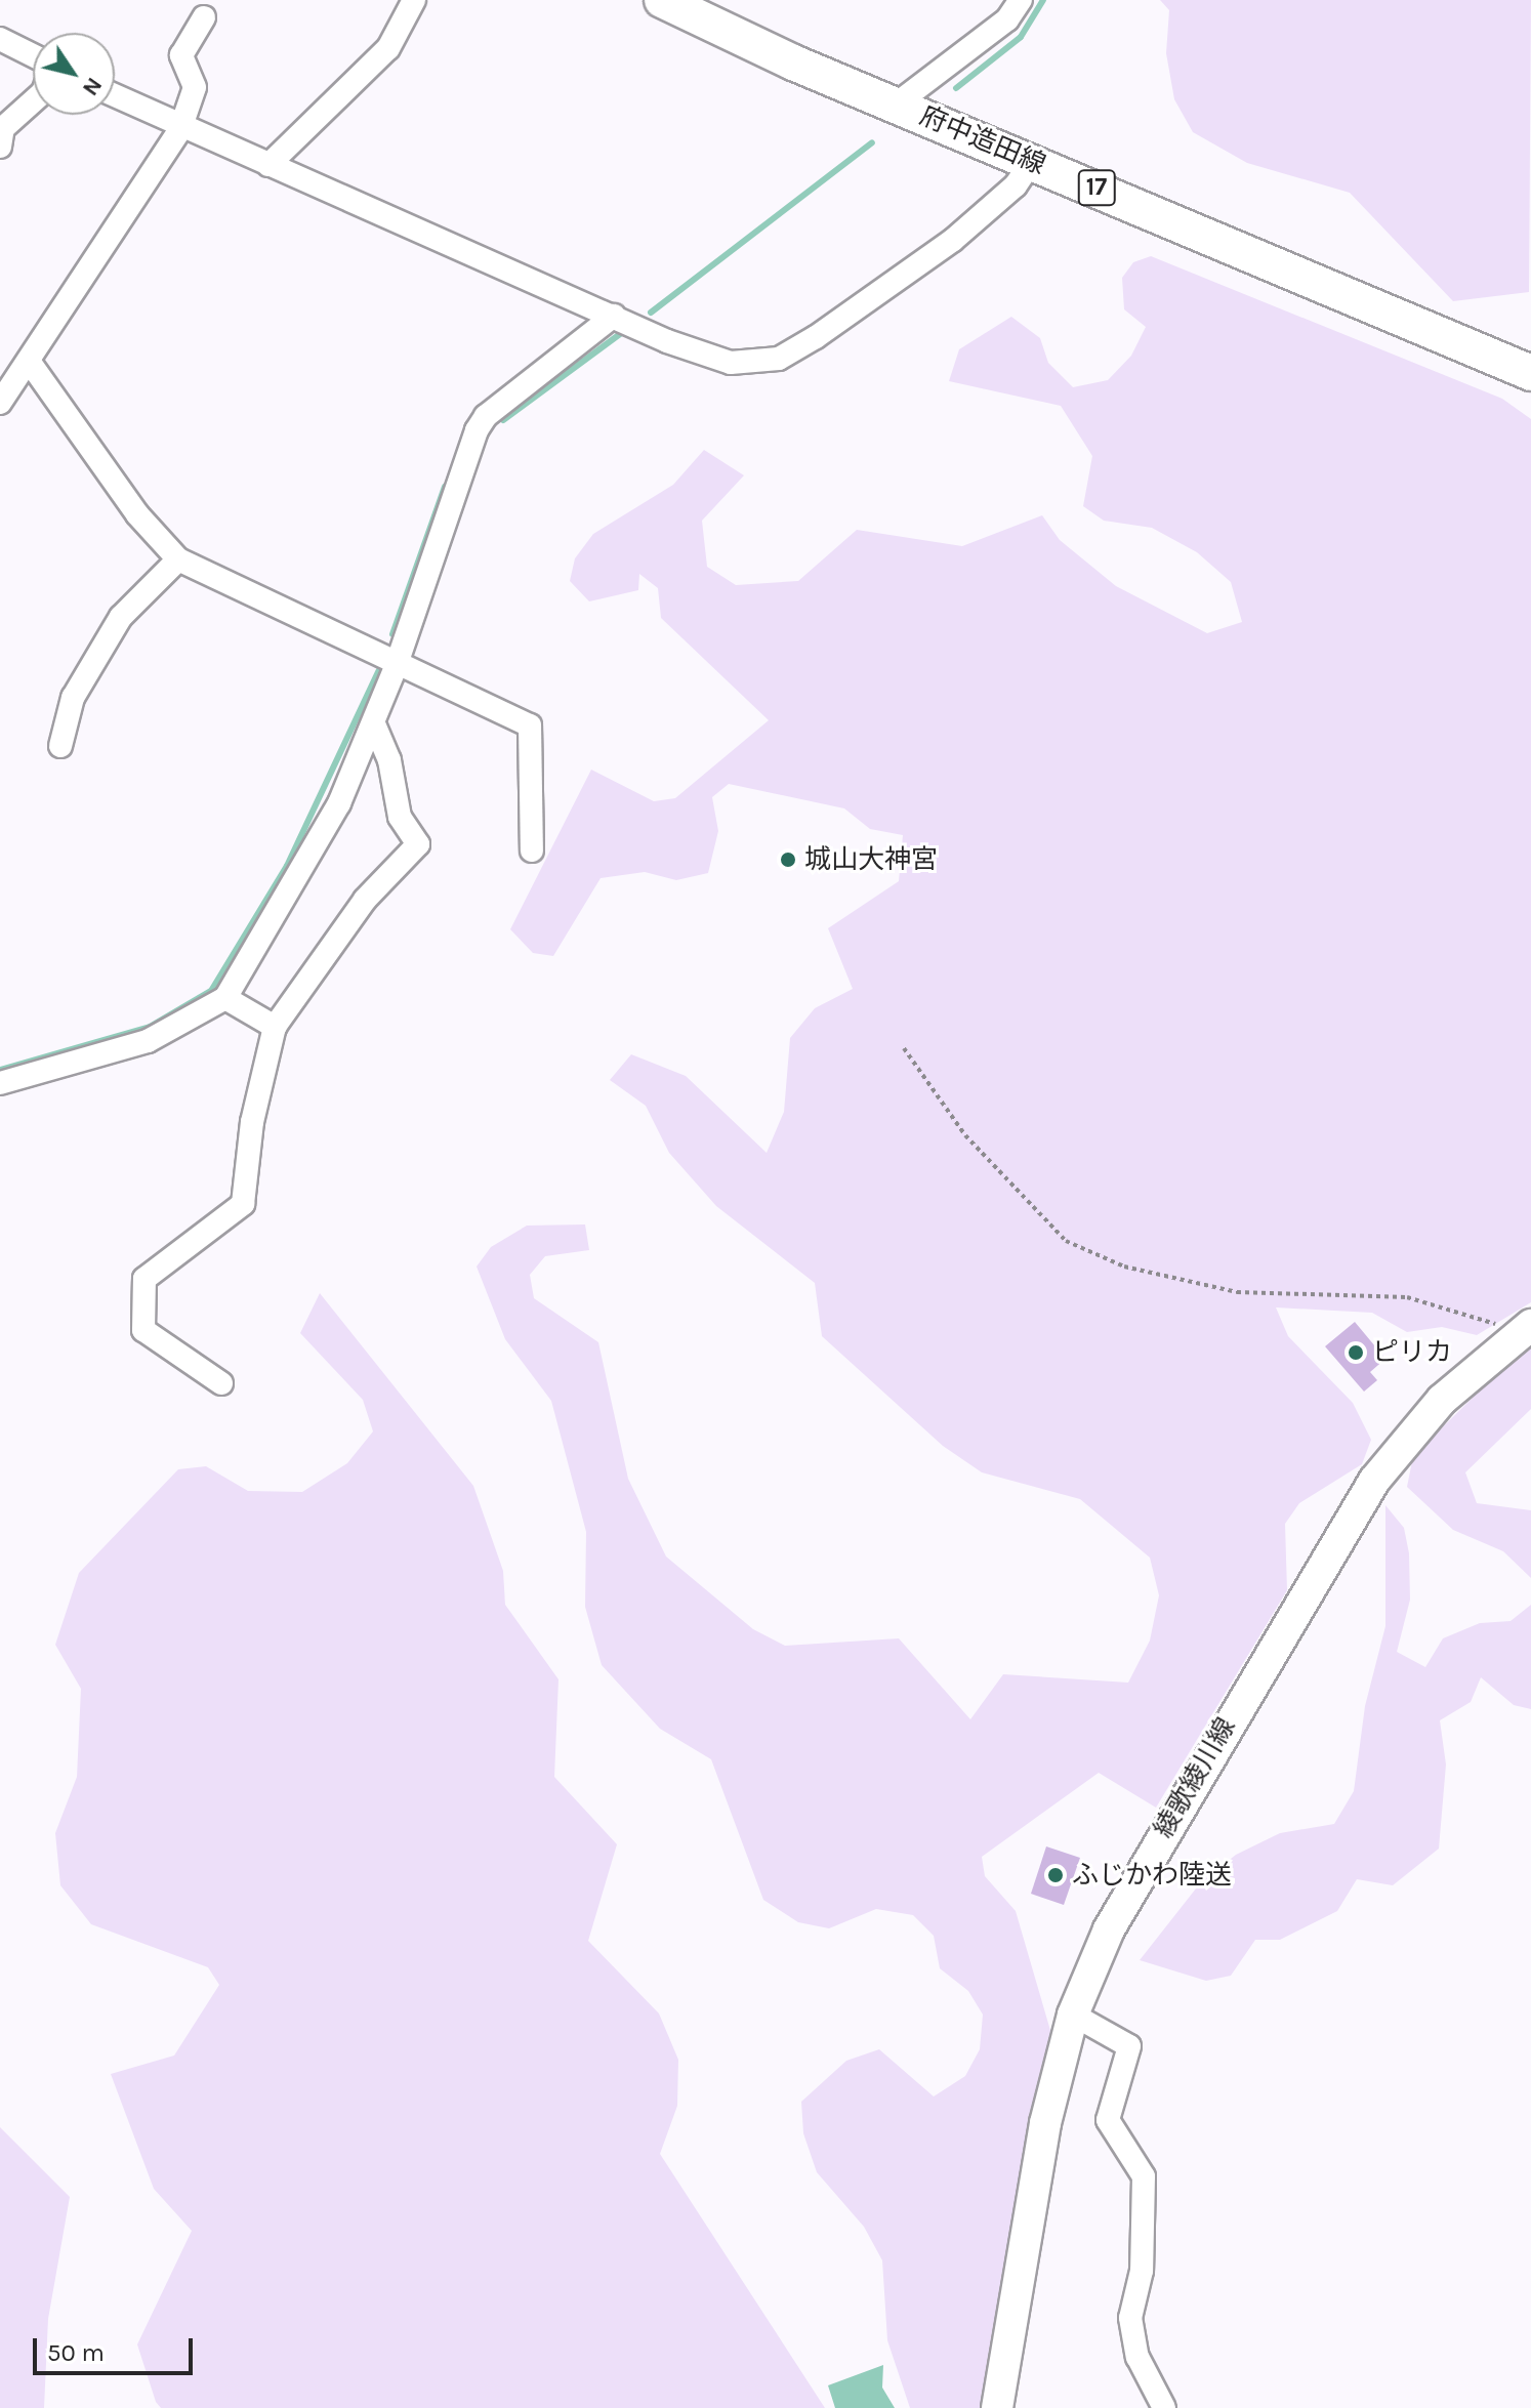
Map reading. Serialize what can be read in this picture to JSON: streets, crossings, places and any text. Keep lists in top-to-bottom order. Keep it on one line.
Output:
{"streets":{"main road":["府中造田線","17","綾歌綾川線"]},"places":["城山大神宮","ピリカ","ふじかわ陸送"],"scale_bar":"50 m","north":"bottom right"}
